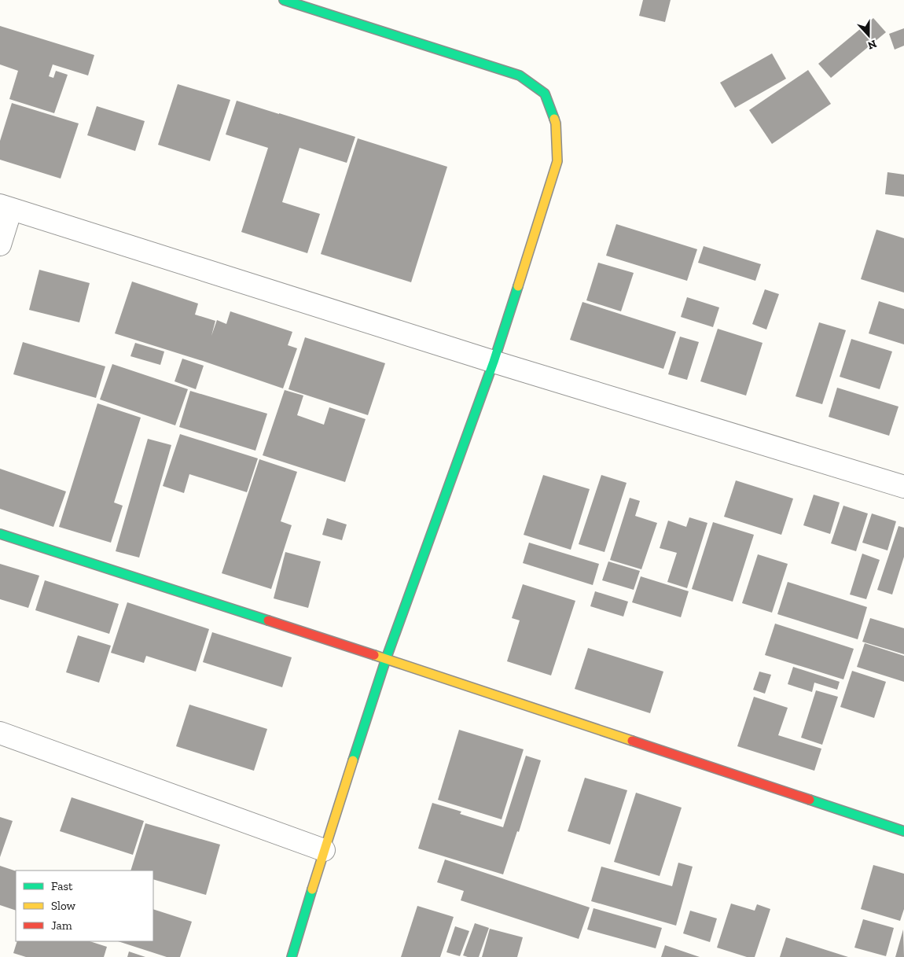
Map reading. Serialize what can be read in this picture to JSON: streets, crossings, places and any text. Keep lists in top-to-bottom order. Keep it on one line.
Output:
{"legend":["Fast","Slow","Jam"],"north":"bottom"}
